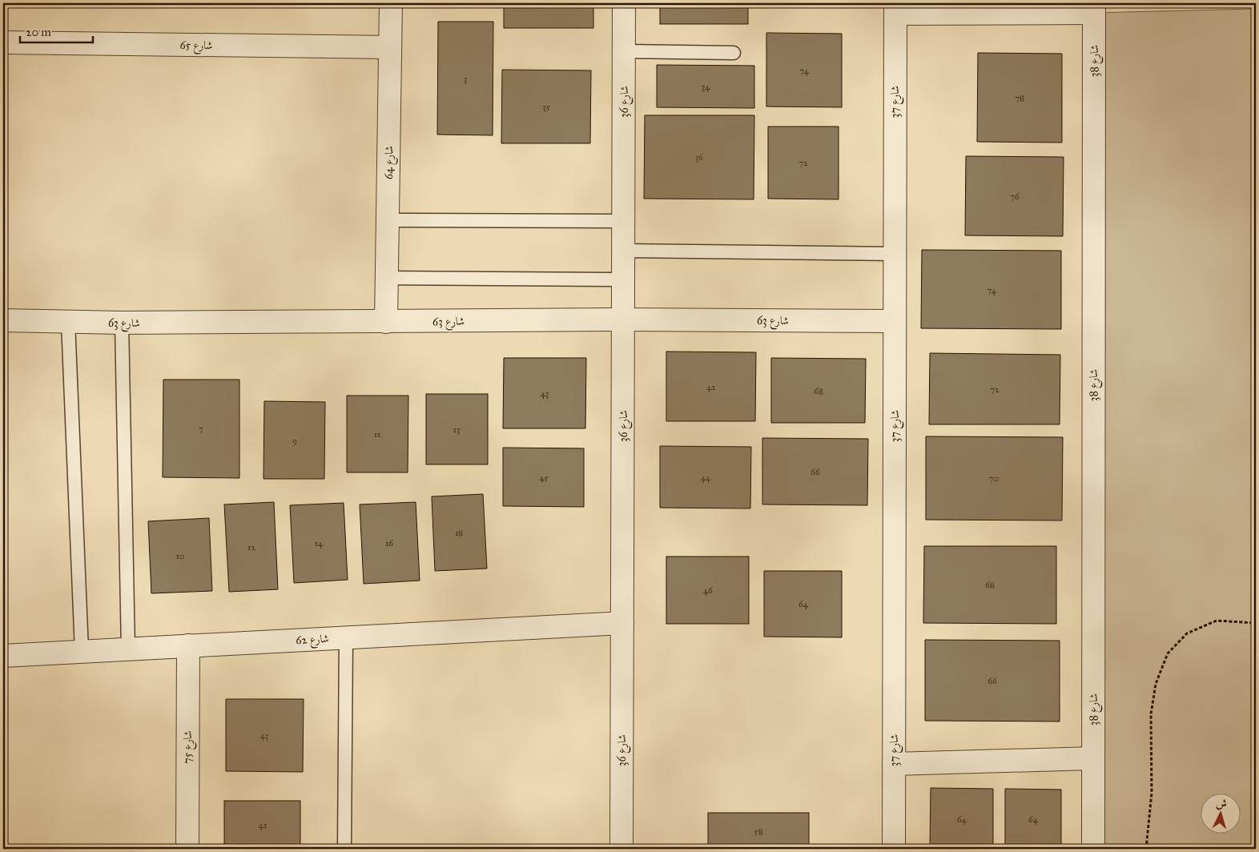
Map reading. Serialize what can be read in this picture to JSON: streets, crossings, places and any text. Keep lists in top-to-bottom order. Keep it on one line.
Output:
{"streets":{"street":["شارع 65","شارع 38","شارع 36","شارع 37","شارع 64","شارع 63","شارع 62","شارع 75"]},"crossings":[["شارع 65","شارع 64"],["شارع 38","شارع 37"],["شارع 36","شارع 63"],["شارع 36","شارع 62"],["شارع 37","شارع 63"],["شارع 64","شارع 63"],["شارع 62","شارع 75"]],"house_numbers":["74","3","34","78","35","36","72","76","74","42","72","68","43","7","13","11","9","66","45","44","70","18","14","16","12","10","68","46","64","66","43","64","64","41","58"],"scale_bar":"20 m","north":"top"}
